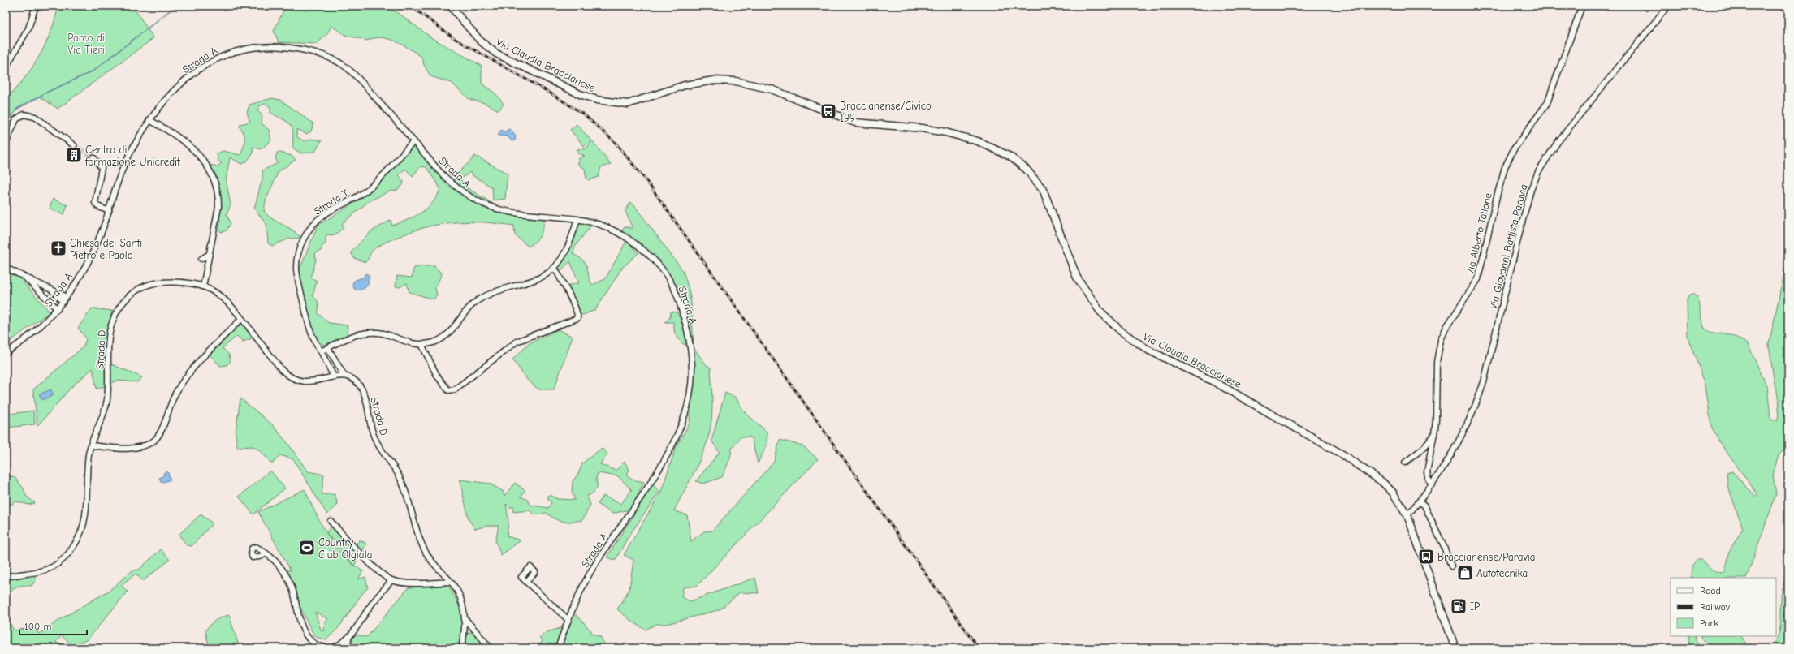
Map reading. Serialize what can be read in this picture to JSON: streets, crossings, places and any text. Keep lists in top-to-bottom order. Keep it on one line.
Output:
{"streets":{"main road":["Via Claudia Braccianese"],"street":["Strada A","Strada T","Via Alberto Tallone","Via Giovanni Battista Paravia","Strada D"]},"crossings":[["Strada A","Strada T"],["Via Claudia Braccianese","Via Giovanni Battista Paravia"],["Strada T","Strada D"],["Via Alberto Tallone","Via Giovanni Battista Paravia"]],"parks":["Parco di Via Tieri"],"places":{"bus stop":["Braccianense/Civico 199","Braccianense/Paravia"],"building":["Centro di formazione Unicredit"],"church":["Chiesa dei Santi Pietro e Paolo"],"sports":["Country Club Olgiata"],"shop":["Autotecnika"],"fuel station":["IP"]},"legend":["Road","Railway","Park"],"scale_bar":"100 m"}
